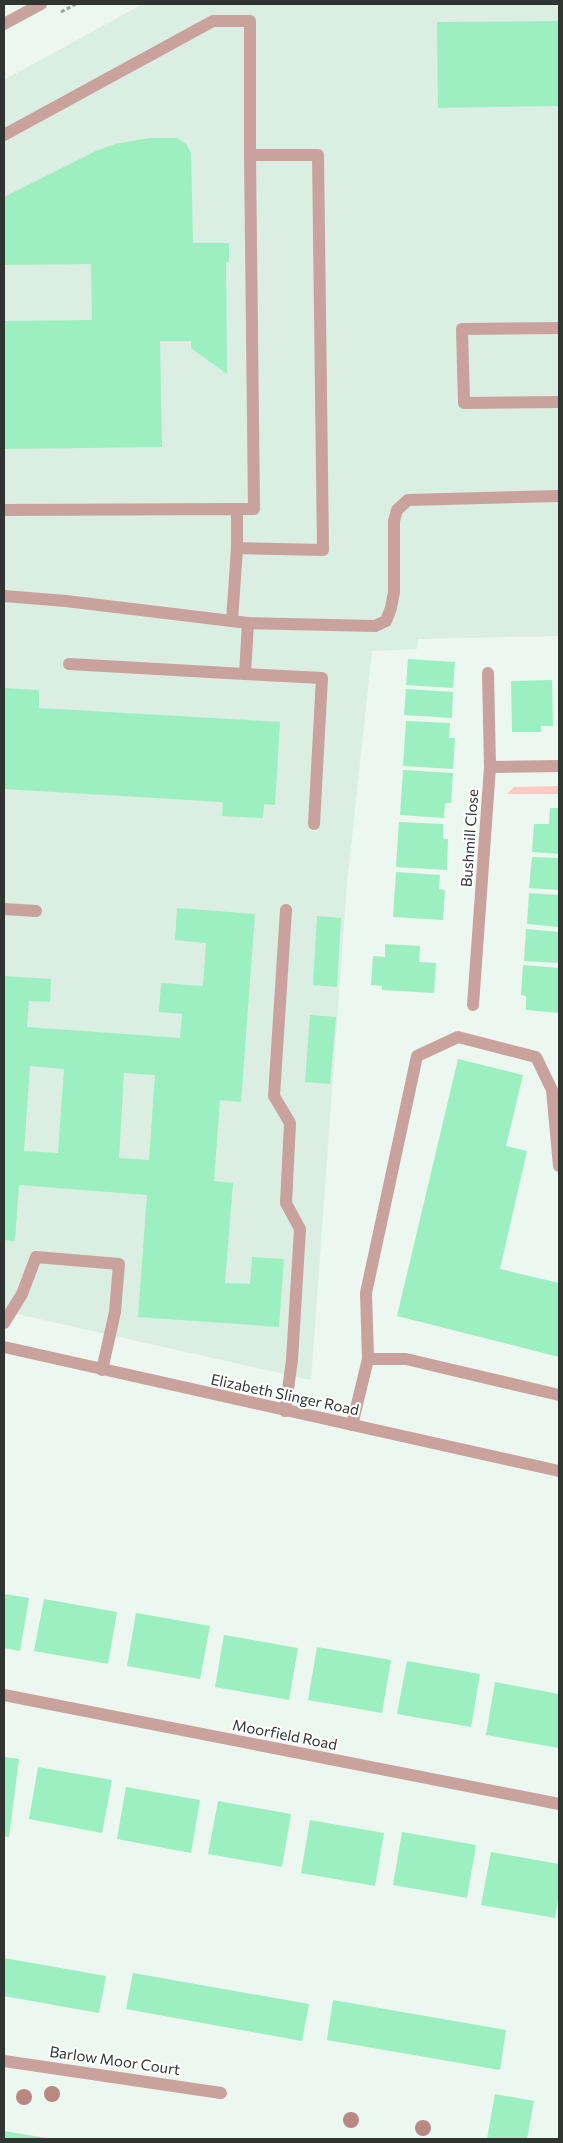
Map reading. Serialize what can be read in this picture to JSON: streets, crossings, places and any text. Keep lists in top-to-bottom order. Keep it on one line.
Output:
{"streets":{"street":["Bushmill Close","Elizabeth Slinger Road","Moorfield Road","Barlow Moor Court"]}}
